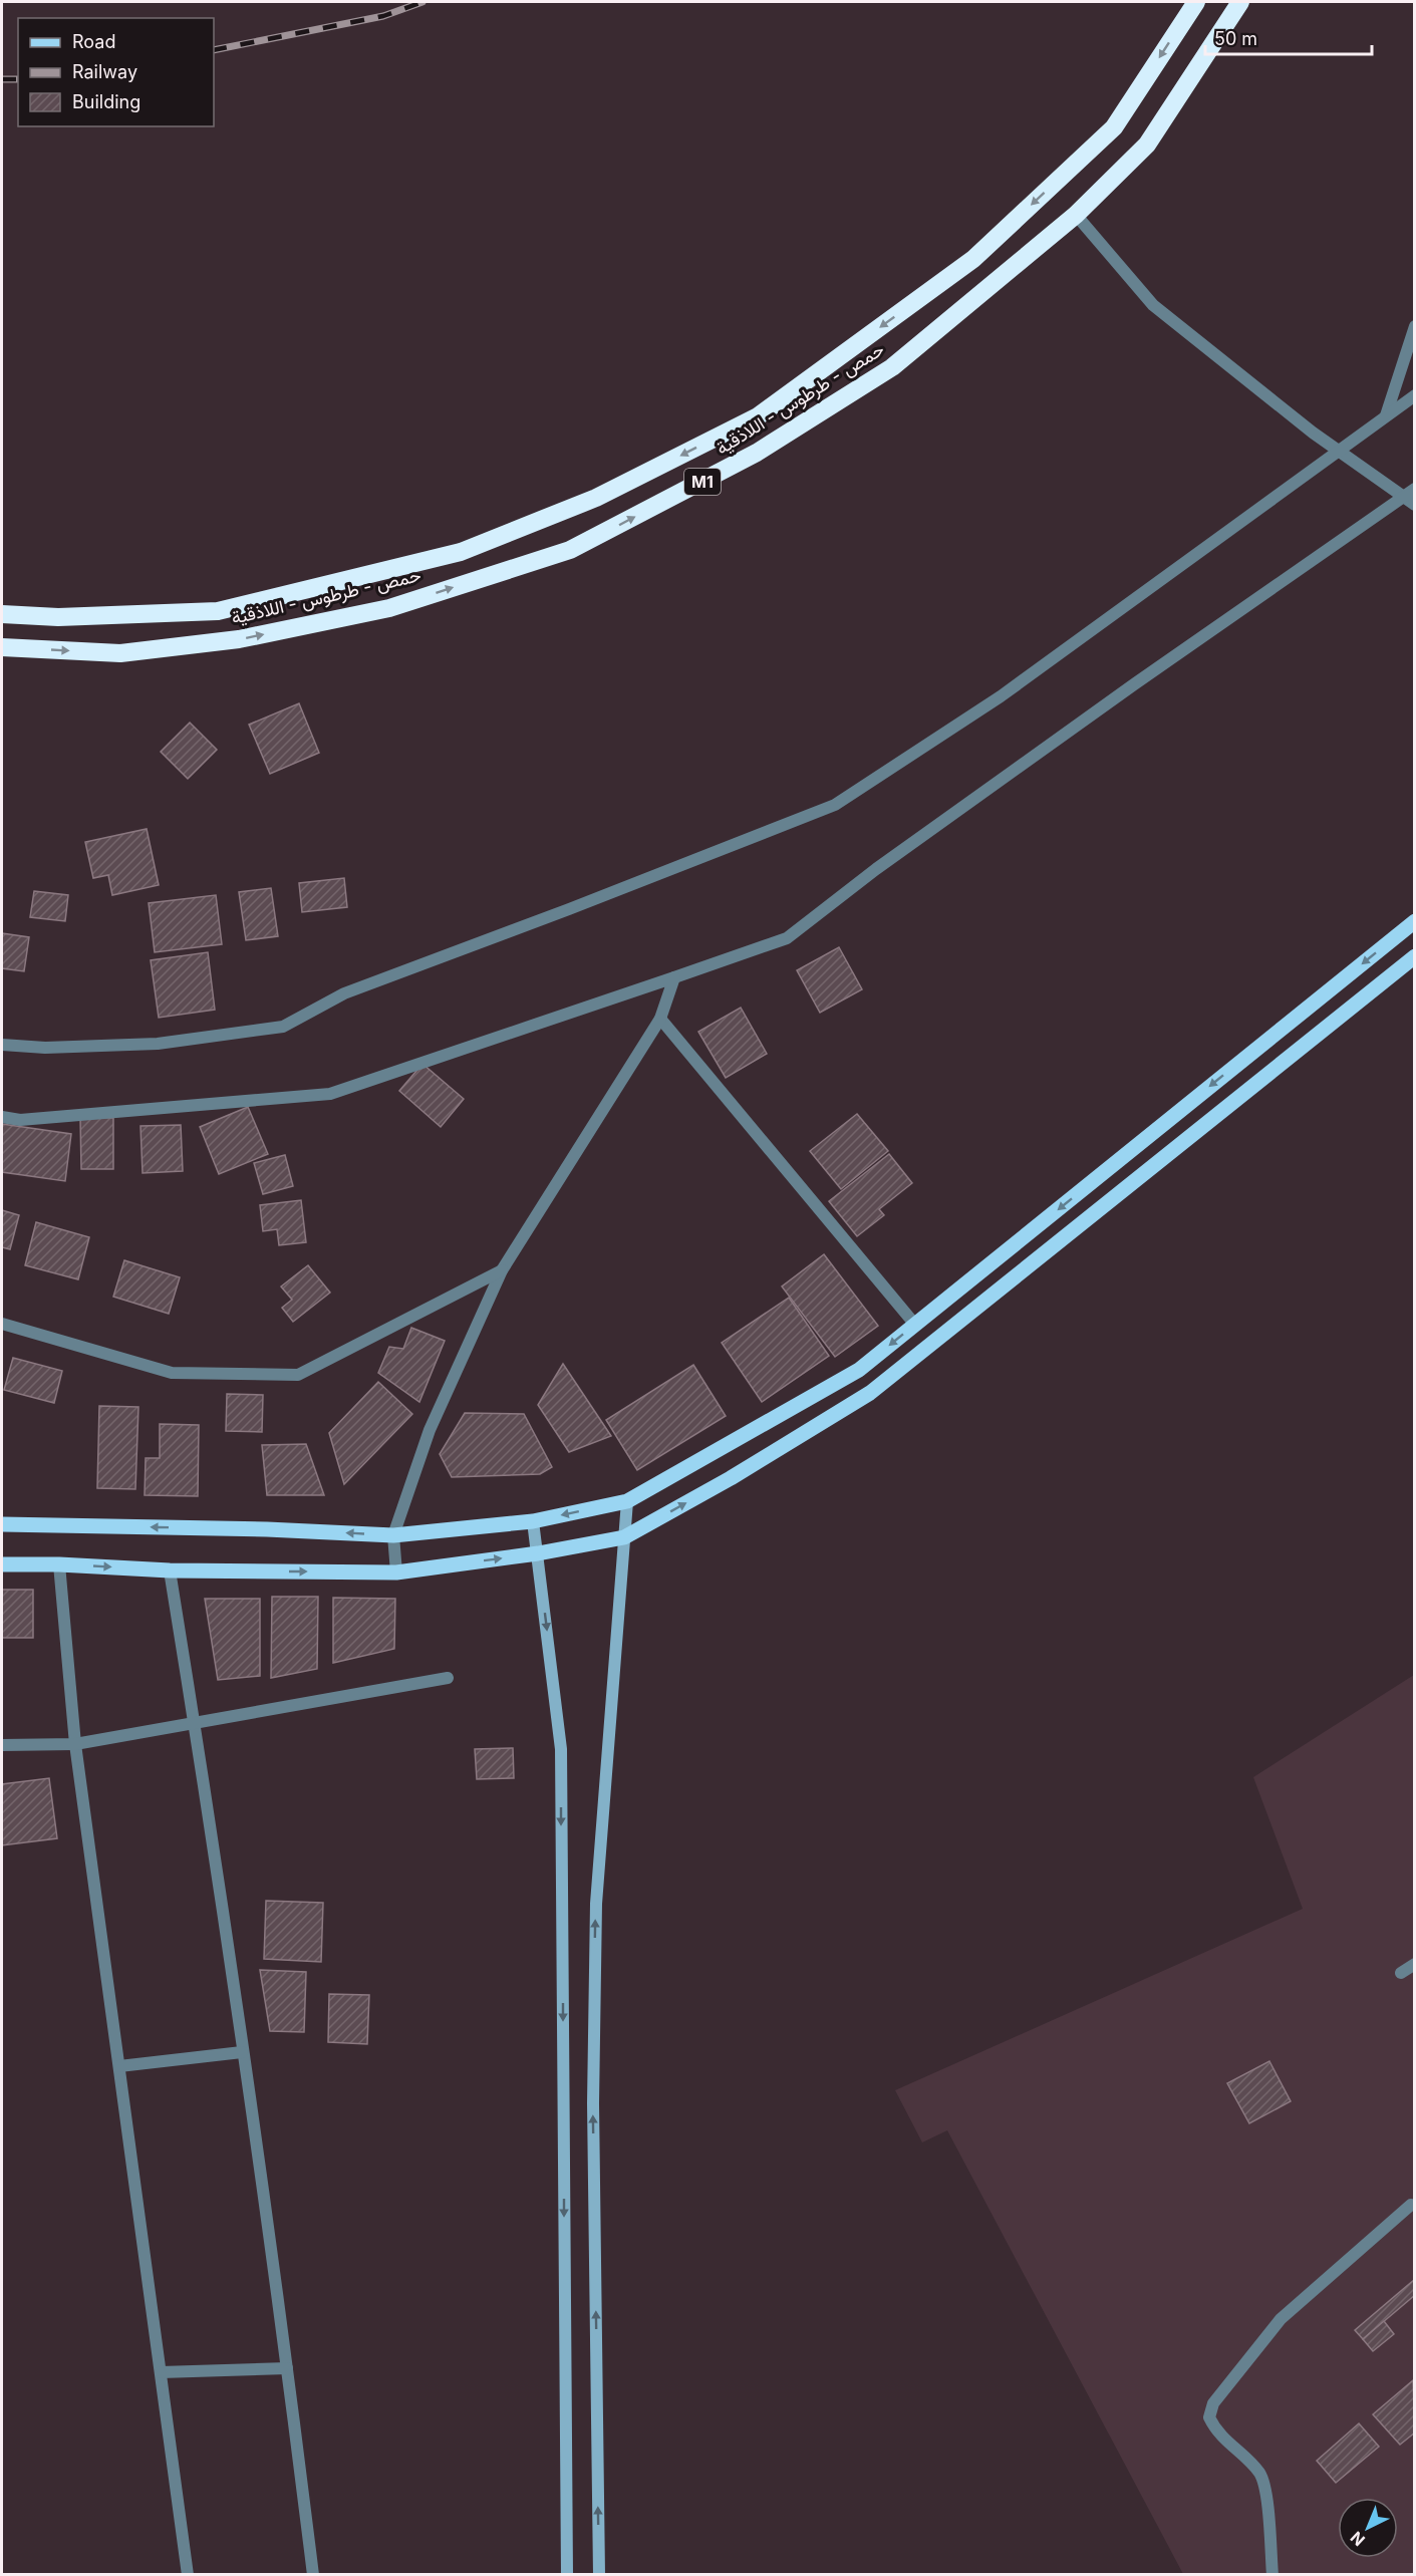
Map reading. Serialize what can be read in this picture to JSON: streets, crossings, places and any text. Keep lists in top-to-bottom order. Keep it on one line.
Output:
{"streets":{"highway":["حمص - طرطوس - اللاذقية","M1"]},"legend":["Road","Railway","Building"],"scale_bar":"50 m","north":"bottom left"}
